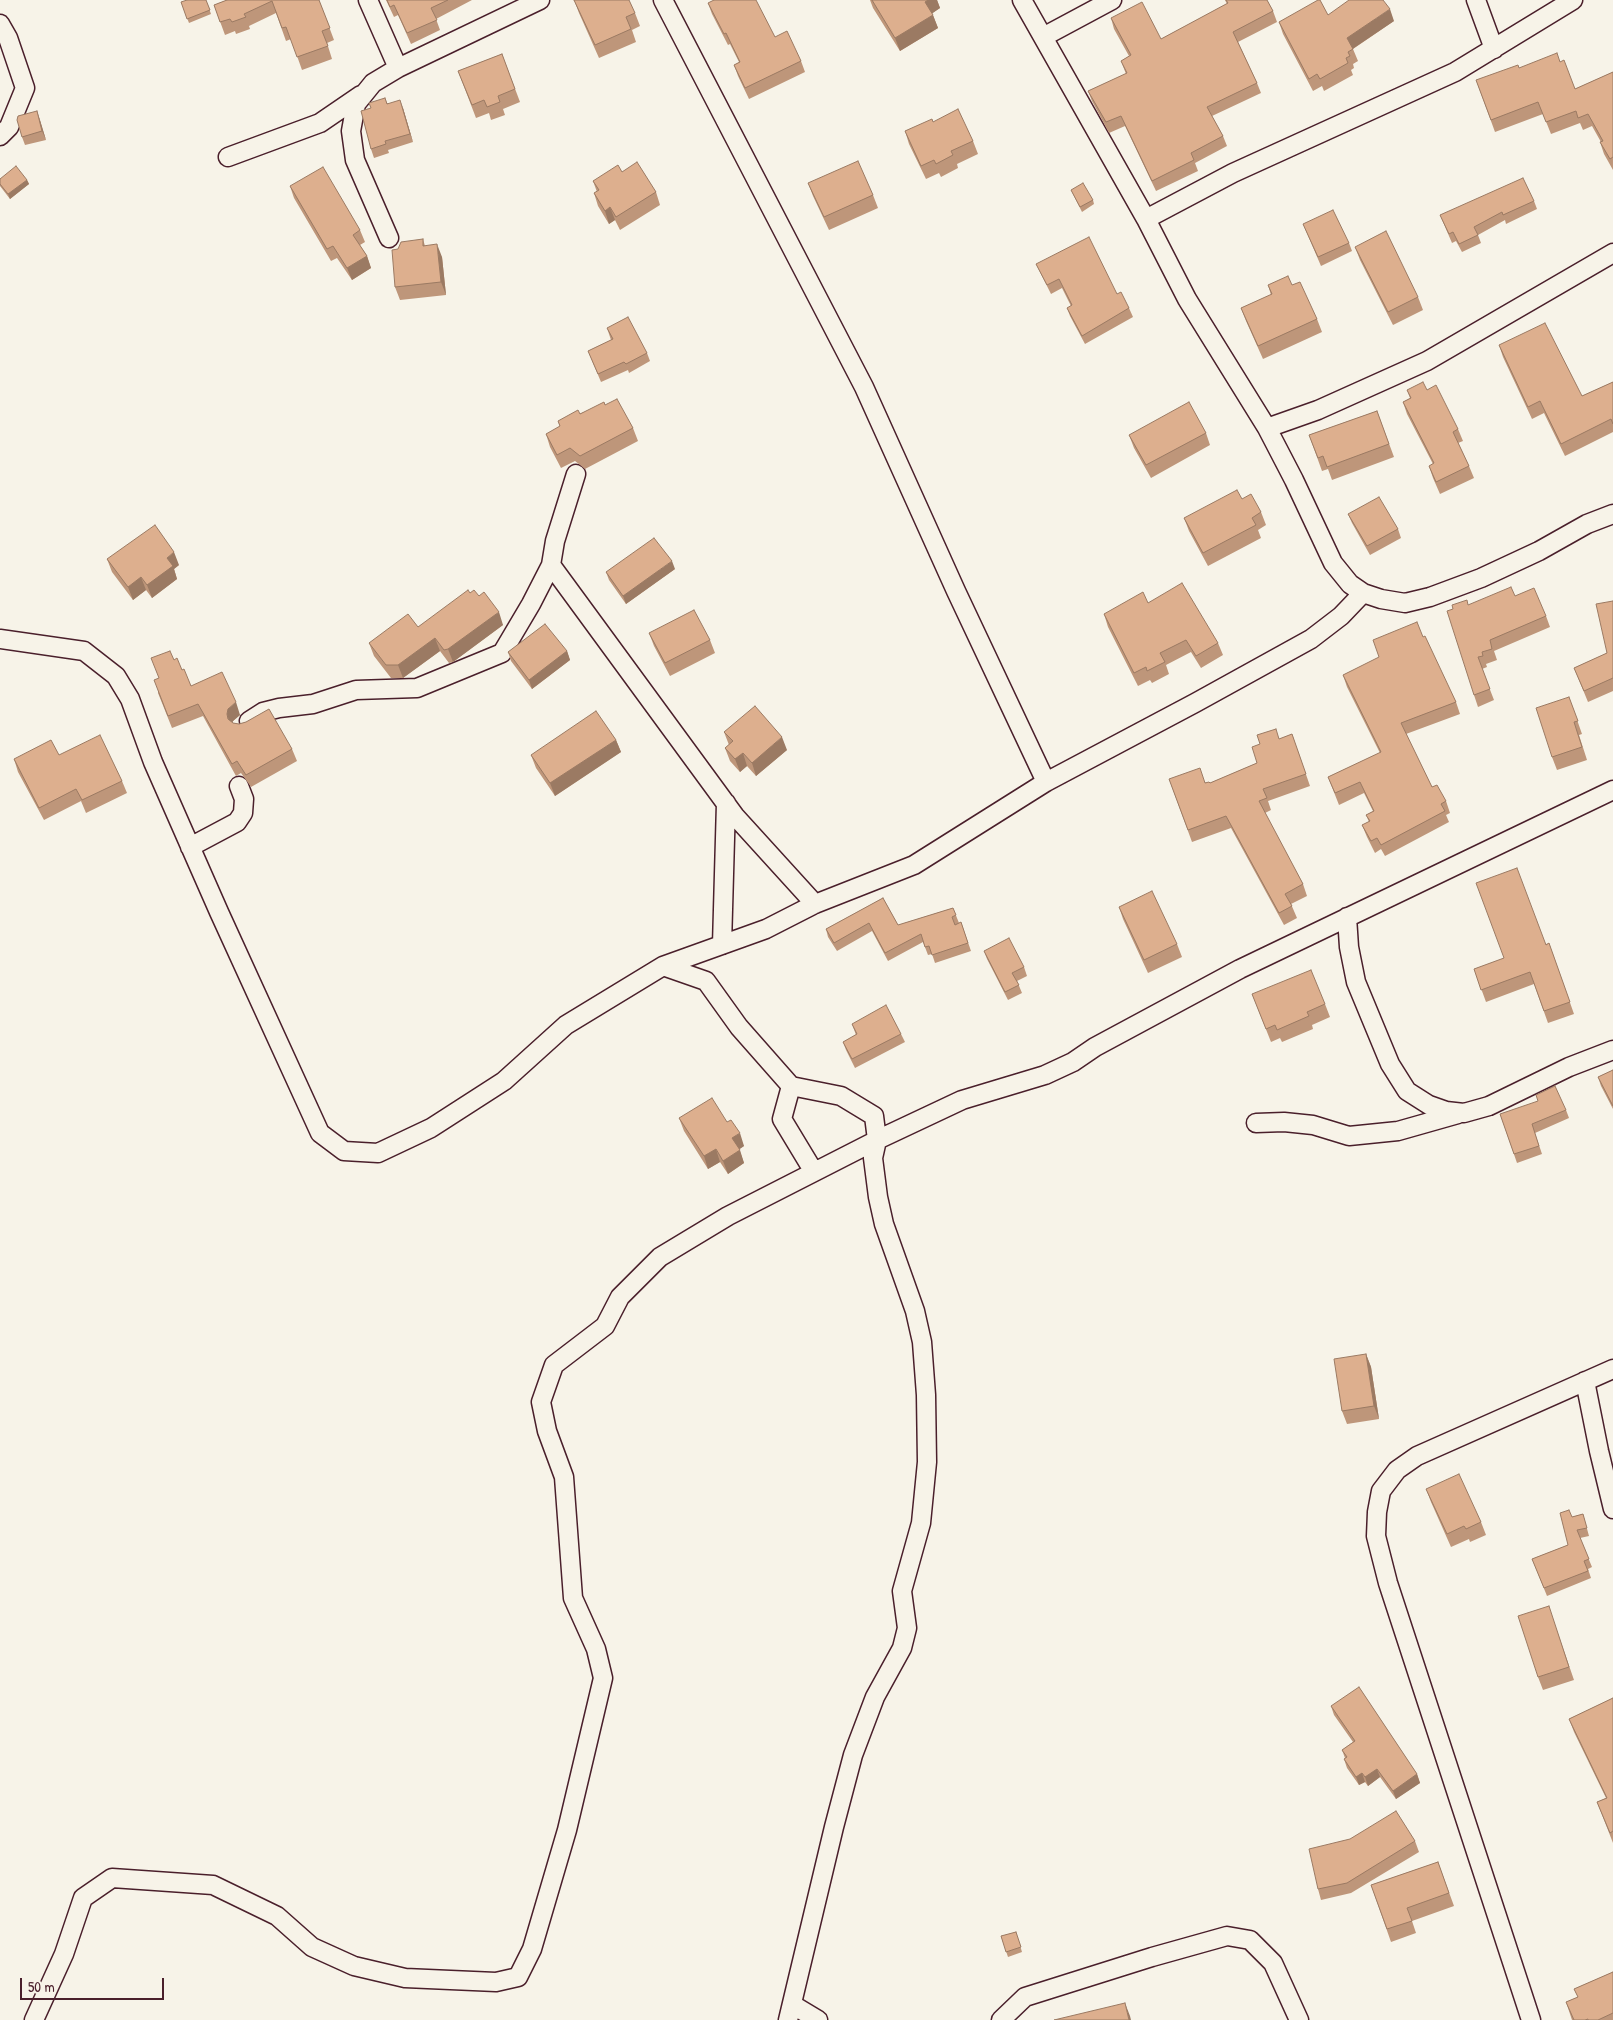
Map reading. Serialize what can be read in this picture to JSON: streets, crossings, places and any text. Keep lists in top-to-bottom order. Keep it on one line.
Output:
{"scale_bar":"50 m"}
